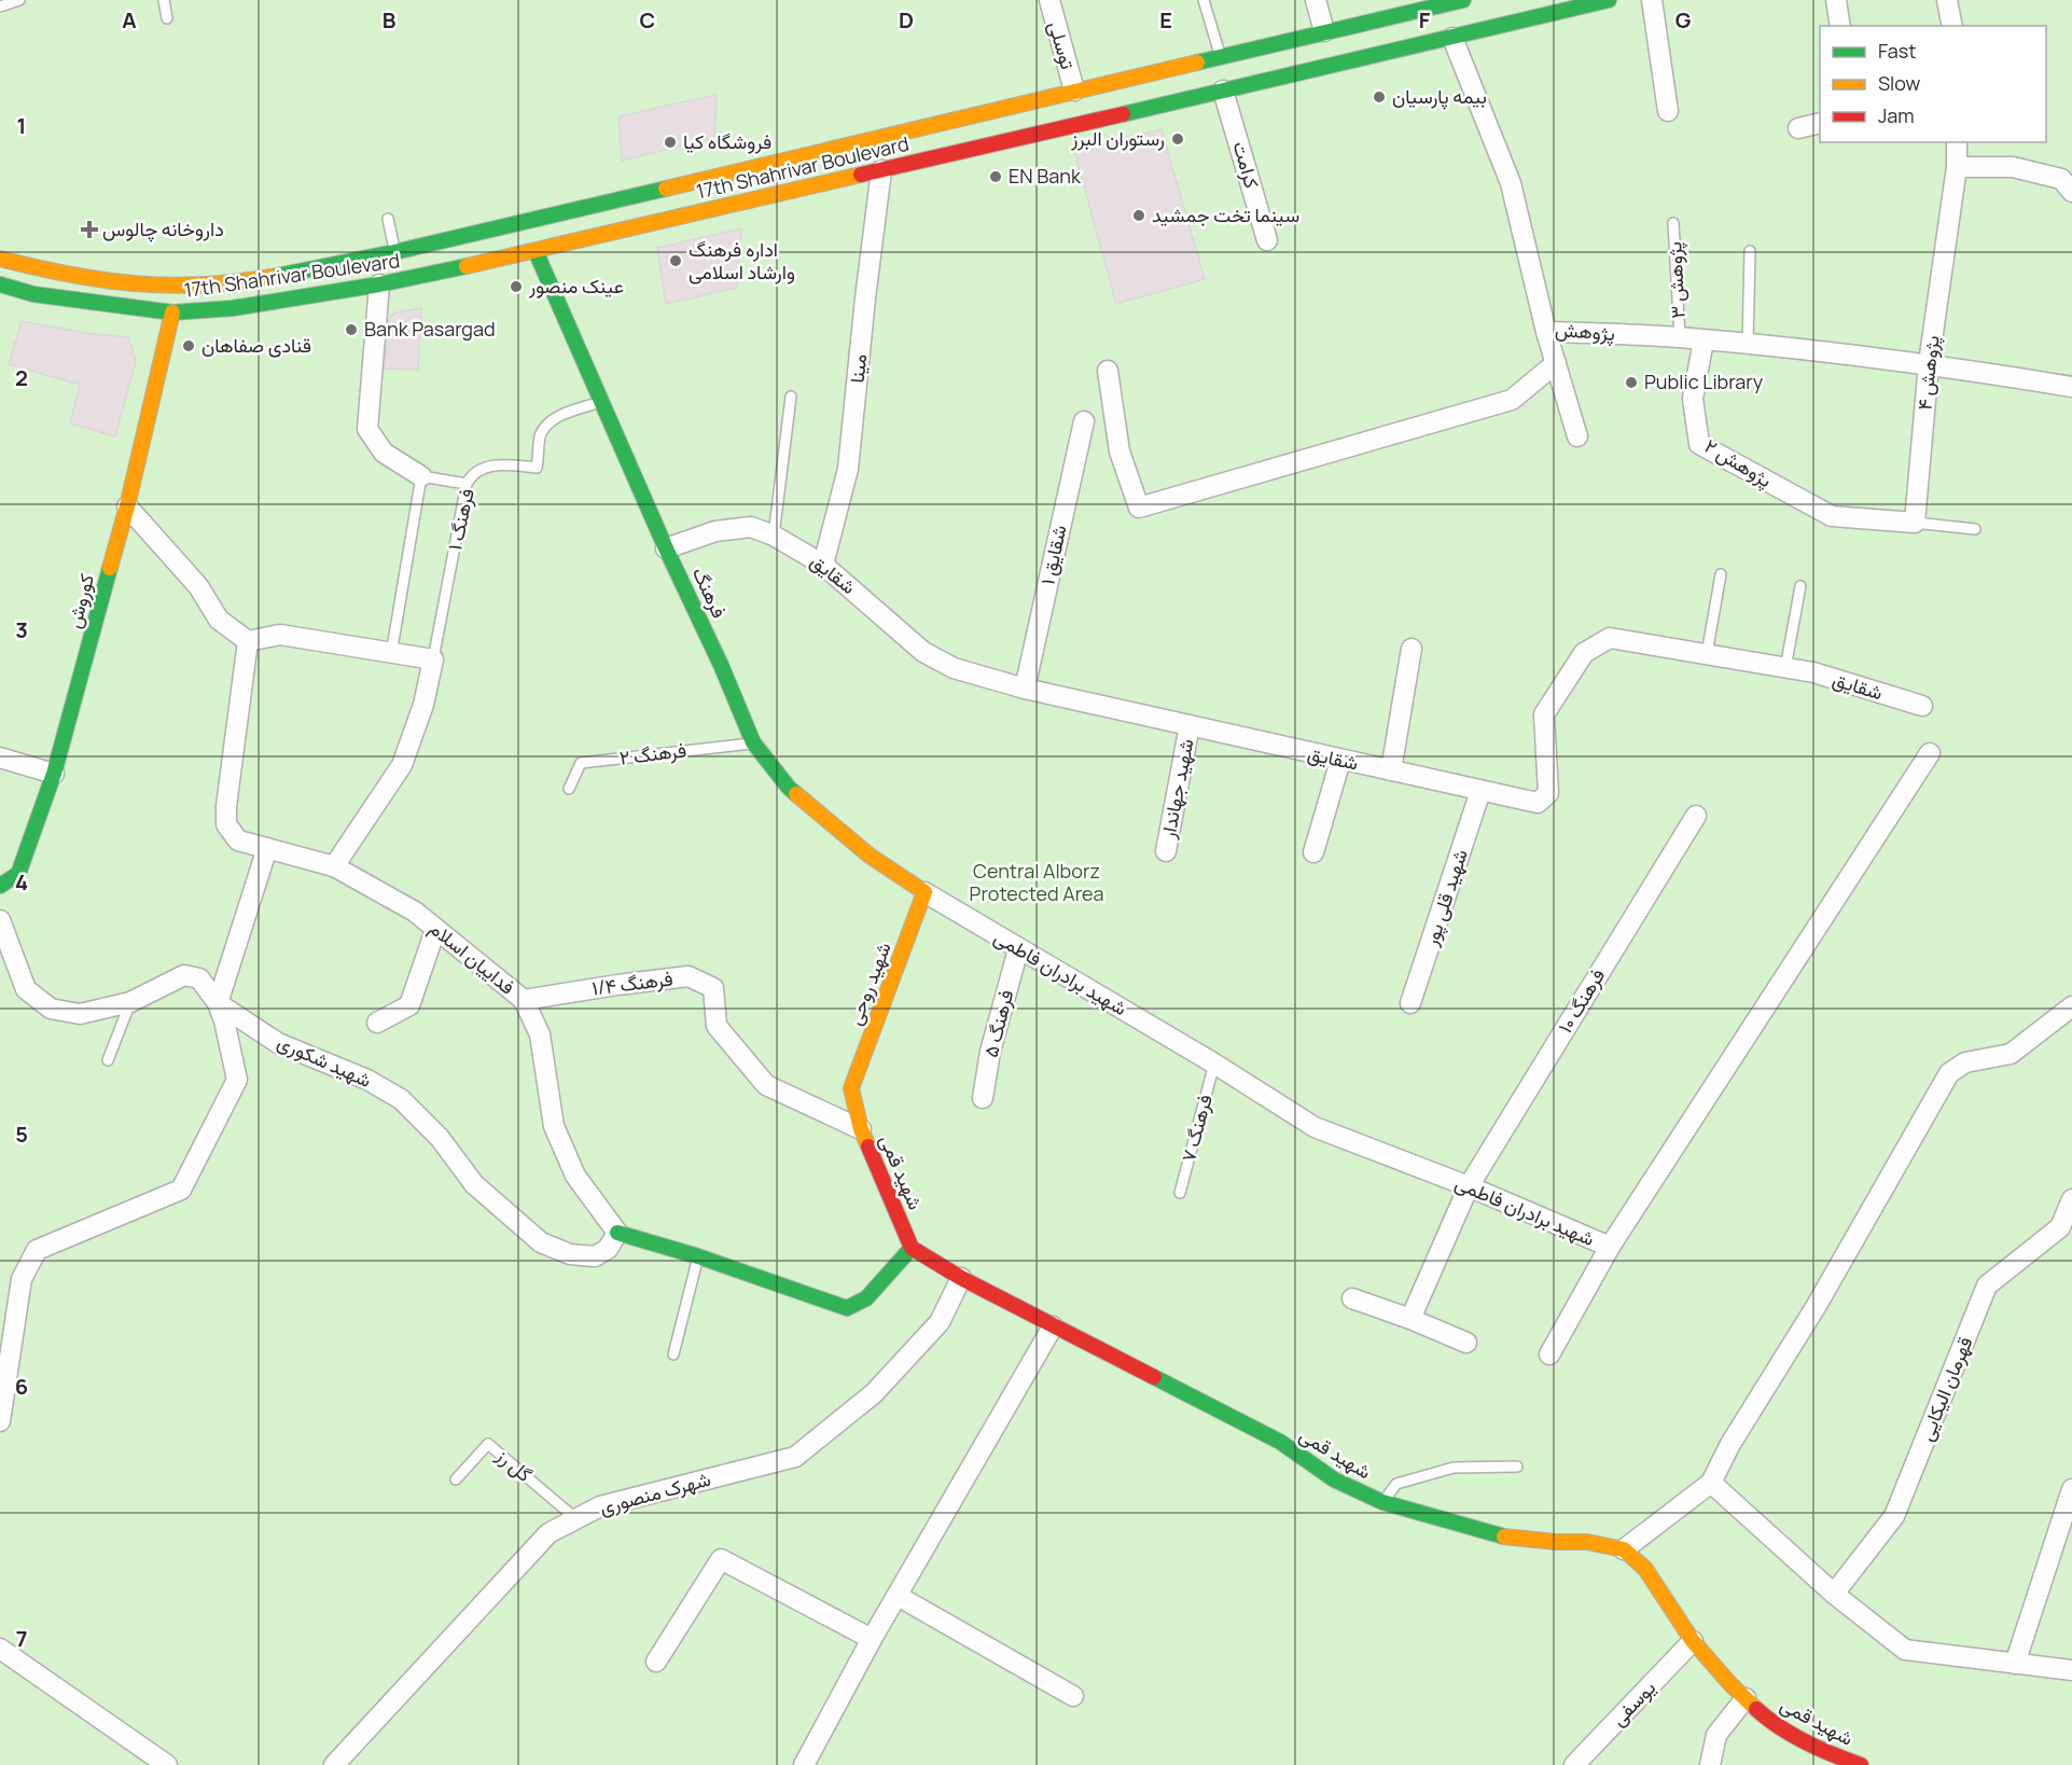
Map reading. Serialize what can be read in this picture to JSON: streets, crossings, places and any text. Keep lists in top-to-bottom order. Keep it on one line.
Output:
{"streets":{"main road":["17th Shahrivar Boulevard","فرهنگ","کوروش","شهید روحی","شهید قمی"],"street":["توسلی","کرامت","پژوهش","مینا","پژوهش ۴","پژوهش ۲","شقایق ۱","شقایق","شهید جهاندار","شهید قلی پور","فداییان اسلام","شهید برادران فاطمی","فرهنگ ۱/۴","فرهنگ ۱۰","فرهنگ ۵","شهید شکوری","قهرمان الیکایی","شهرک منصوری","یوسفی"],"lane":["پژوهش ۳","فرهنگ ۱","فرهنگ ۲","فرهنگ ۷","گل رز"]},"crossings":[["توسلی","17th Shahrivar Boulevard"],["کرامت","17th Shahrivar Boulevard"],["17th Shahrivar Boulevard","پژوهش"],["17th Shahrivar Boulevard","مینا"],["17th Shahrivar Boulevard","فرهنگ"],["17th Shahrivar Boulevard","کوروش"],["پژوهش ۳","پژوهش"],["پژوهش","پژوهش ۴"],["پژوهش","پژوهش ۲"],["مینا","شقایق"],["پژوهش ۴","پژوهش ۲"],["فرهنگ ۱","فرهنگ"],["شقایق ۱","شقایق"],["شقایق","فرهنگ"],["شقایق","شهید جهاندار"],["شقایق","شهید قلی پور"],["فرهنگ","فرهنگ ۲"],["فرهنگ","شهید برادران فاطمی"],["فرهنگ","شهید روحی"],["فداییان اسلام","فرهنگ ۱/۴"],["فداییان اسلام","شهید شکوری"],["شهید برادران فاطمی","شهید روحی"],["شهید برادران فاطمی","فرهنگ ۱۰"],["شهید برادران فاطمی","فرهنگ ۵"],["شهید برادران فاطمی","فرهنگ ۷"],["فرهنگ ۱/۴","شهید قمی"],["شهید روحی","شهید قمی"],["شهید قمی","شهرک منصوری"],["شهید قمی","یوسفی"],["گل رز","شهرک منصوری"]],"parks":["Central Alborz Protected Area"],"places":{"other":["بیمه پارسیان","رستوران البرز","فروشگاه کیا","EN Bank","سینما تخت جمشید","اداره فرهنگ وارشاد اسلامی","عینک منصور","Bank Pasargad","قنادی صفاهان","Public Library"],"health":["داروخانه چالوس"]},"legend":["Fast","Slow","Jam"],"grid":{"columns":["A","B","C","D","E","F","G"],"rows":["1","2","3","4","5","6","7"]}}
